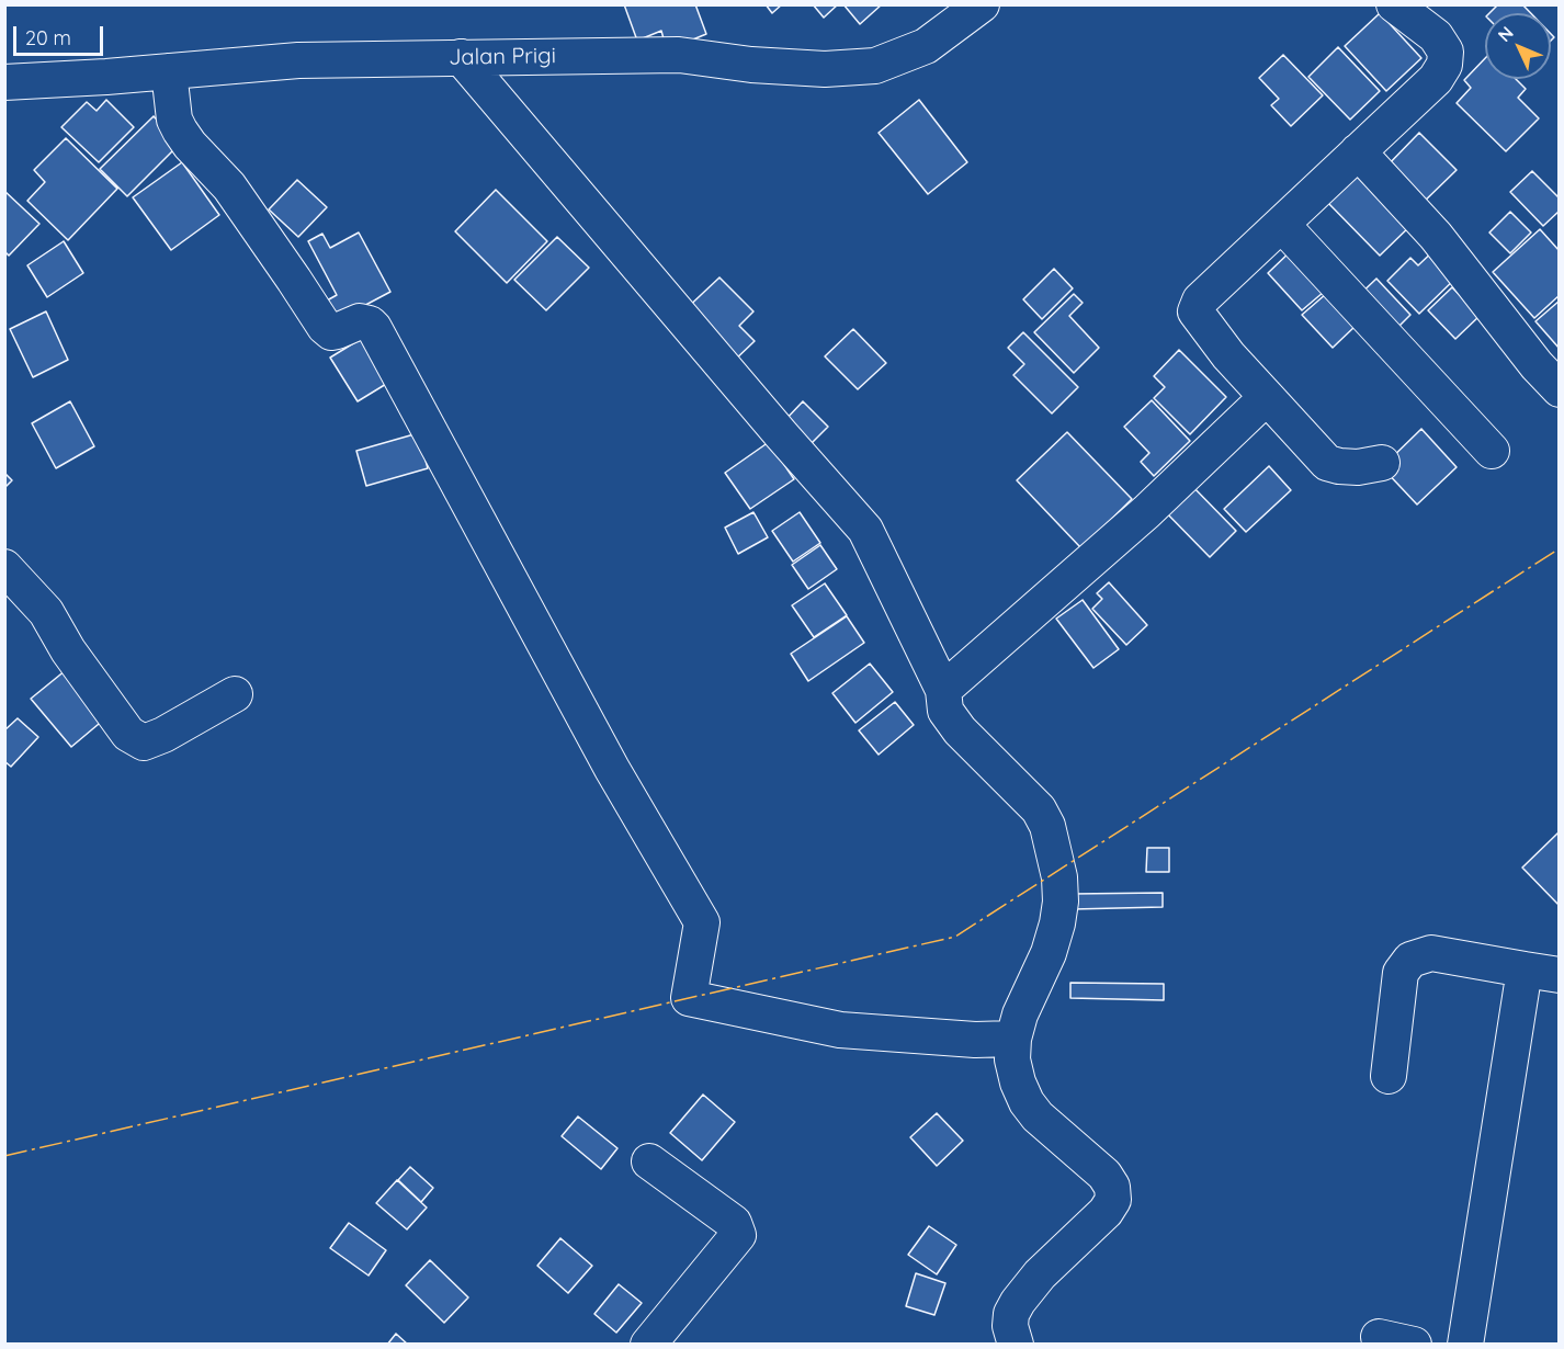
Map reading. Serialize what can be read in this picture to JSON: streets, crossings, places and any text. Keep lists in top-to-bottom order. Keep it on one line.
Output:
{"streets":{"street":["Jalan Prigi"]},"scale_bar":"20 m","north":"top left"}
